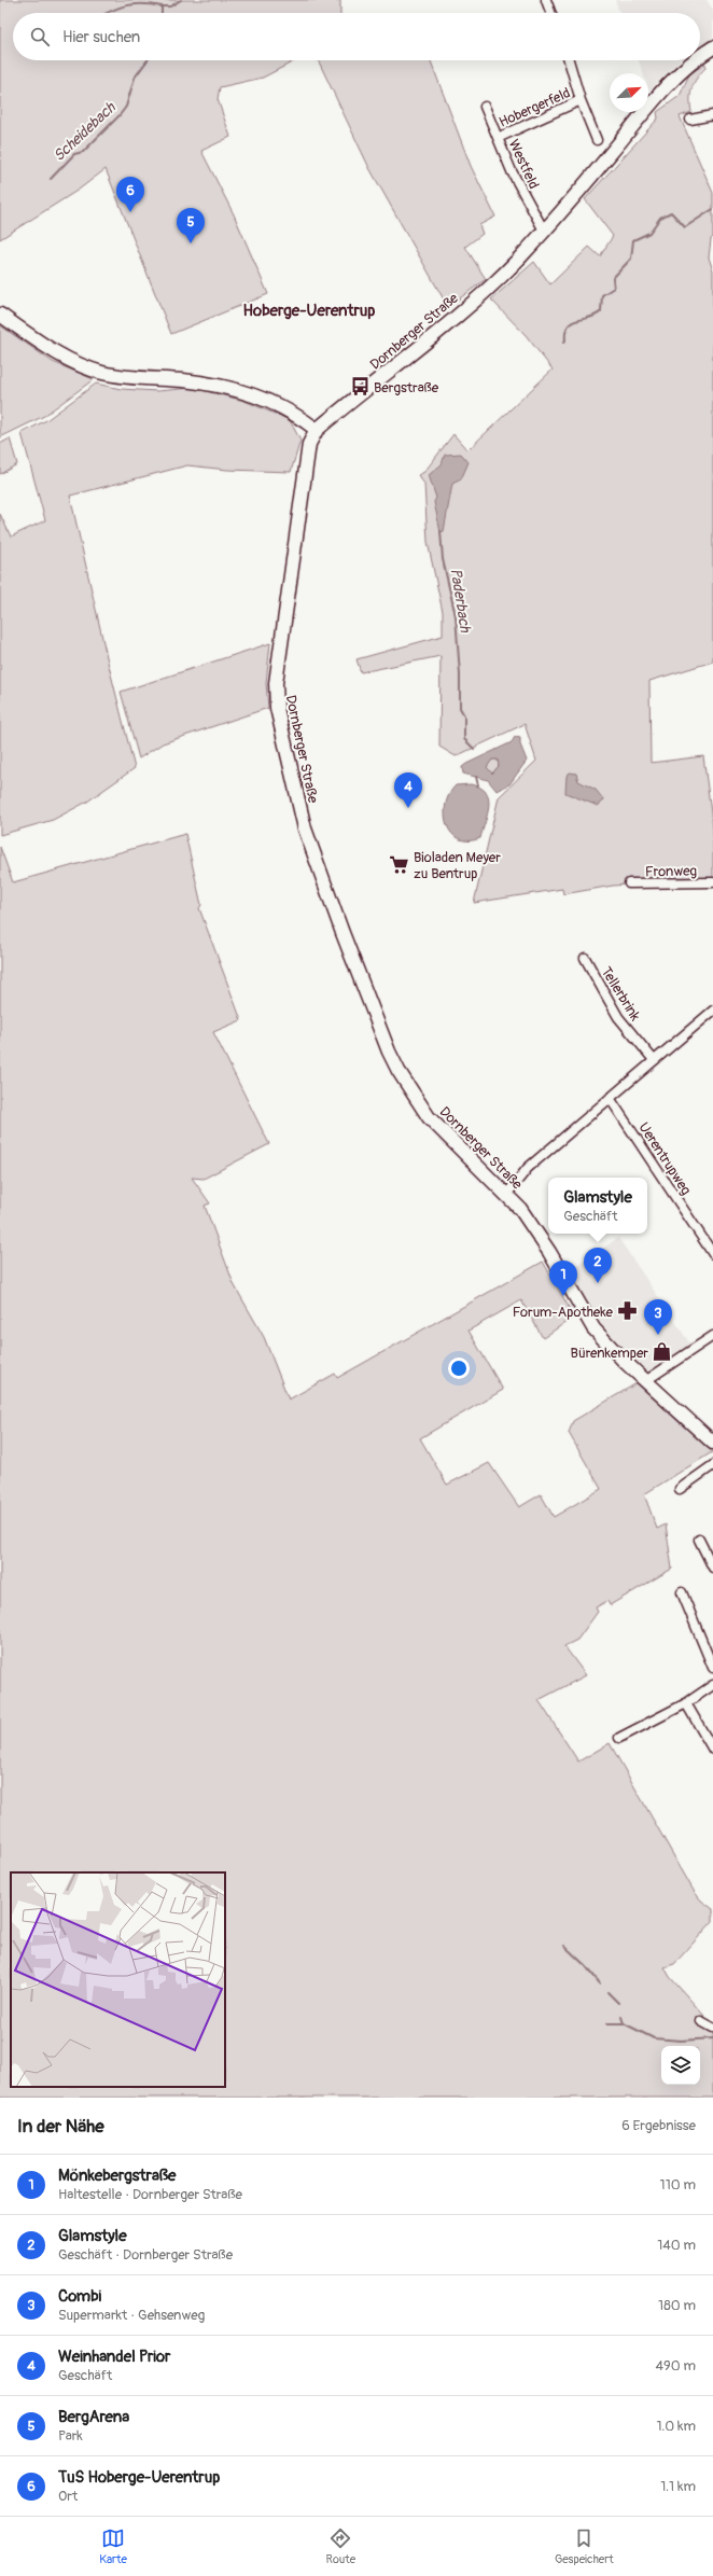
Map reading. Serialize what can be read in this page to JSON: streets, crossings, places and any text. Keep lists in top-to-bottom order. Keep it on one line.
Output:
{"streets":{"main road":["Dornberger Straße"],"street":["Hobergerfeld","Westfeld","Fronweg","Tellerbrink","Uerentrupweg"]},"crossings":[["Hobergerfeld","Westfeld"],["Westfeld","Dornberger Straße"]],"districts":["Hoberge-Uerentrup"],"water":["Scheidebach","Paderbach"],"places":{"bus stop":["Bergstraße"],"supermarket":["Bioladen Meyer zu Bentrup"],"pharmacy":["Forum-Apotheke"],"shop":["Bürenkemper"]},"north":"top right","page":{"search":"Hier suchen","pins":["6","5","4","2","1","3"],"popup":["Glamstyle","Geschäft"],"heading":["In der Nähe","6 Ergebnisse"],"list":[{"mark":"1","name":"Mönkebergstraße","note":"Haltestelle · Dornberger Straße","value":"110 m"},{"mark":"2","name":"Glamstyle","note":"Geschäft · Dornberger Straße","value":"140 m"},{"mark":"3","name":"Combi","note":"Supermarkt · Gehsenweg","value":"180 m"},{"mark":"4","name":"Weinhandel Prior","note":"Geschäft","value":"490 m"},{"mark":"5","name":"BergArena","note":"Park","value":"1.0 km"},{"mark":"6","name":"TuS Hoberge-Uerentrup","note":"Ort","value":"1.1 km"}],"nav":["Karte","Route","Gespeichert"]}}
